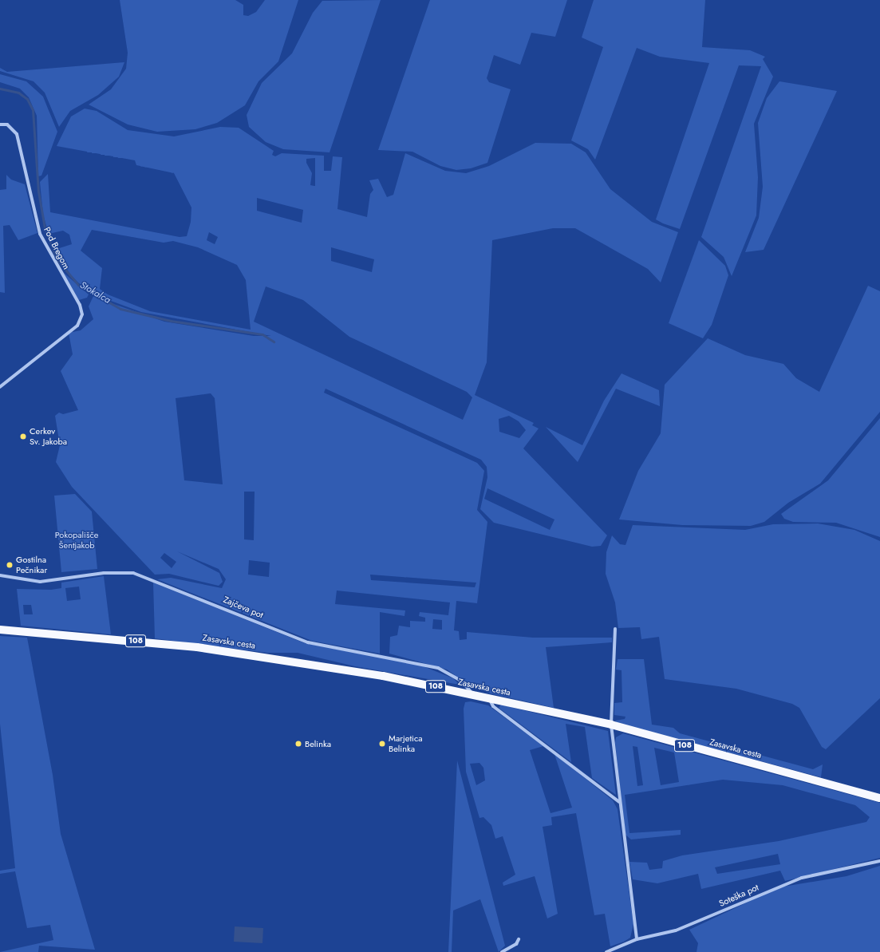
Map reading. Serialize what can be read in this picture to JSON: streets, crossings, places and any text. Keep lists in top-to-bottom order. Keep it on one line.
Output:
{"streets":{"main road":["108","Zasavska cesta"],"street":["Pod Bregom","Zajčeva pot","Soteška pot"]},"crossings":[["Zajčeva pot","Zasavska cesta"]],"water":["Stokalca"],"parks":["Pokopališče Šentjakob"],"places":["Cerkev Sv. Jakoba","Gostilna Pečnikar","Belinka","Marjetica Belinka"]}
